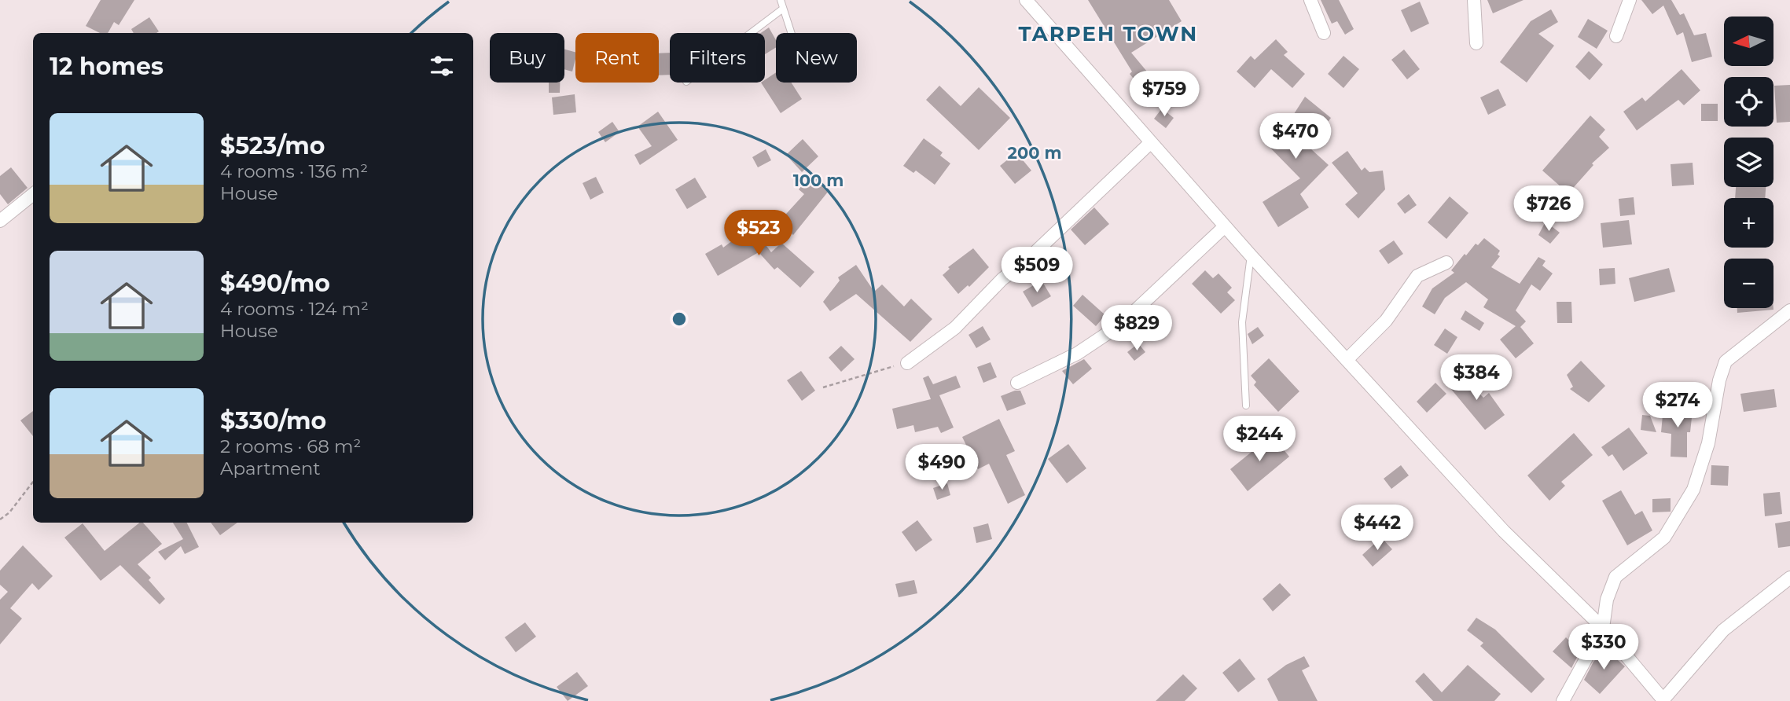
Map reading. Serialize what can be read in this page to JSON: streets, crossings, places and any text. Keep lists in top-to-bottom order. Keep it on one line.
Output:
{"districts":["TARPEH TOWN"],"north":"left","page":{"map_buttons":["+","−"],"chip":["Buy","Rent","Filters","New"],"heading":"12 homes","price":["$759","$470","$726","$523","$509","$829","$384","$274","$244","$490","$442","$330"],"list":[{"name":"$523/mo","note":"4 rooms · 136 m² · House"},{"name":"$490/mo","note":"4 rooms · 124 m² · House"},{"name":"$330/mo","note":"2 rooms · 68 m² · Apartment"}]},"rings":["200 m","100 m"]}
